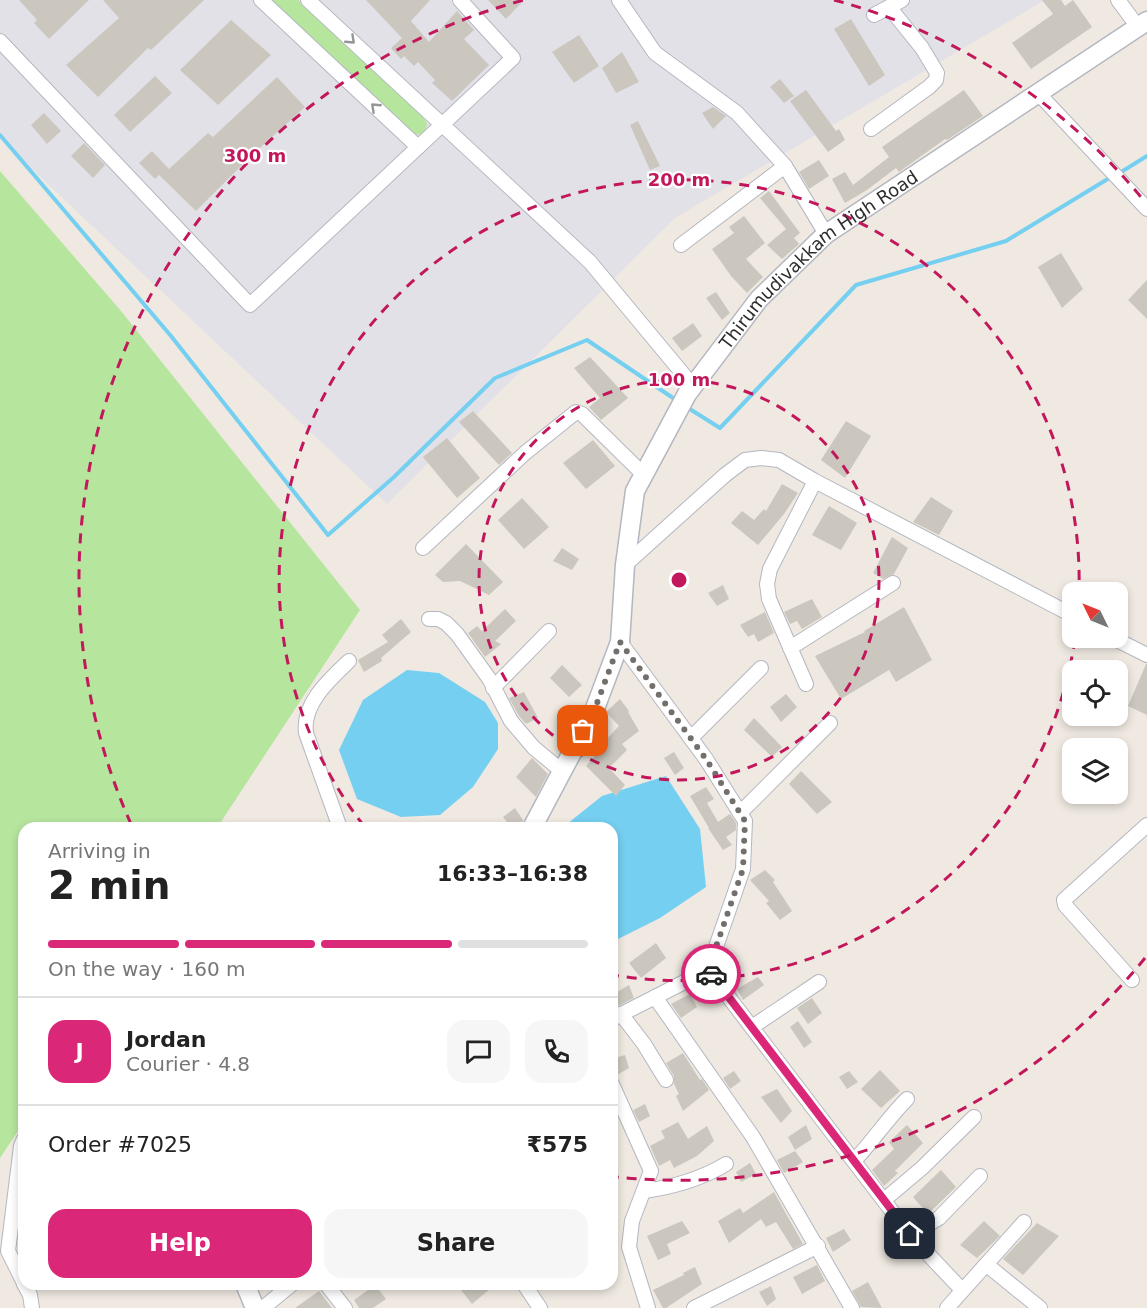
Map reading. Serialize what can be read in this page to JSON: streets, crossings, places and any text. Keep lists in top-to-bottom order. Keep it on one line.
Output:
{"streets":{"street":["Thirumudivakkam High Road"]},"north":"top left","page":{"heading":["2 min","Arriving in","16:33–16:38"],"panel":["Jordan","Courier · 4.8","Order #7025","₹575"],"bar":"On the way · 160 m","round":"J","buttons":["Help","Share"]},"rings":["300 m","200 m","100 m"]}
